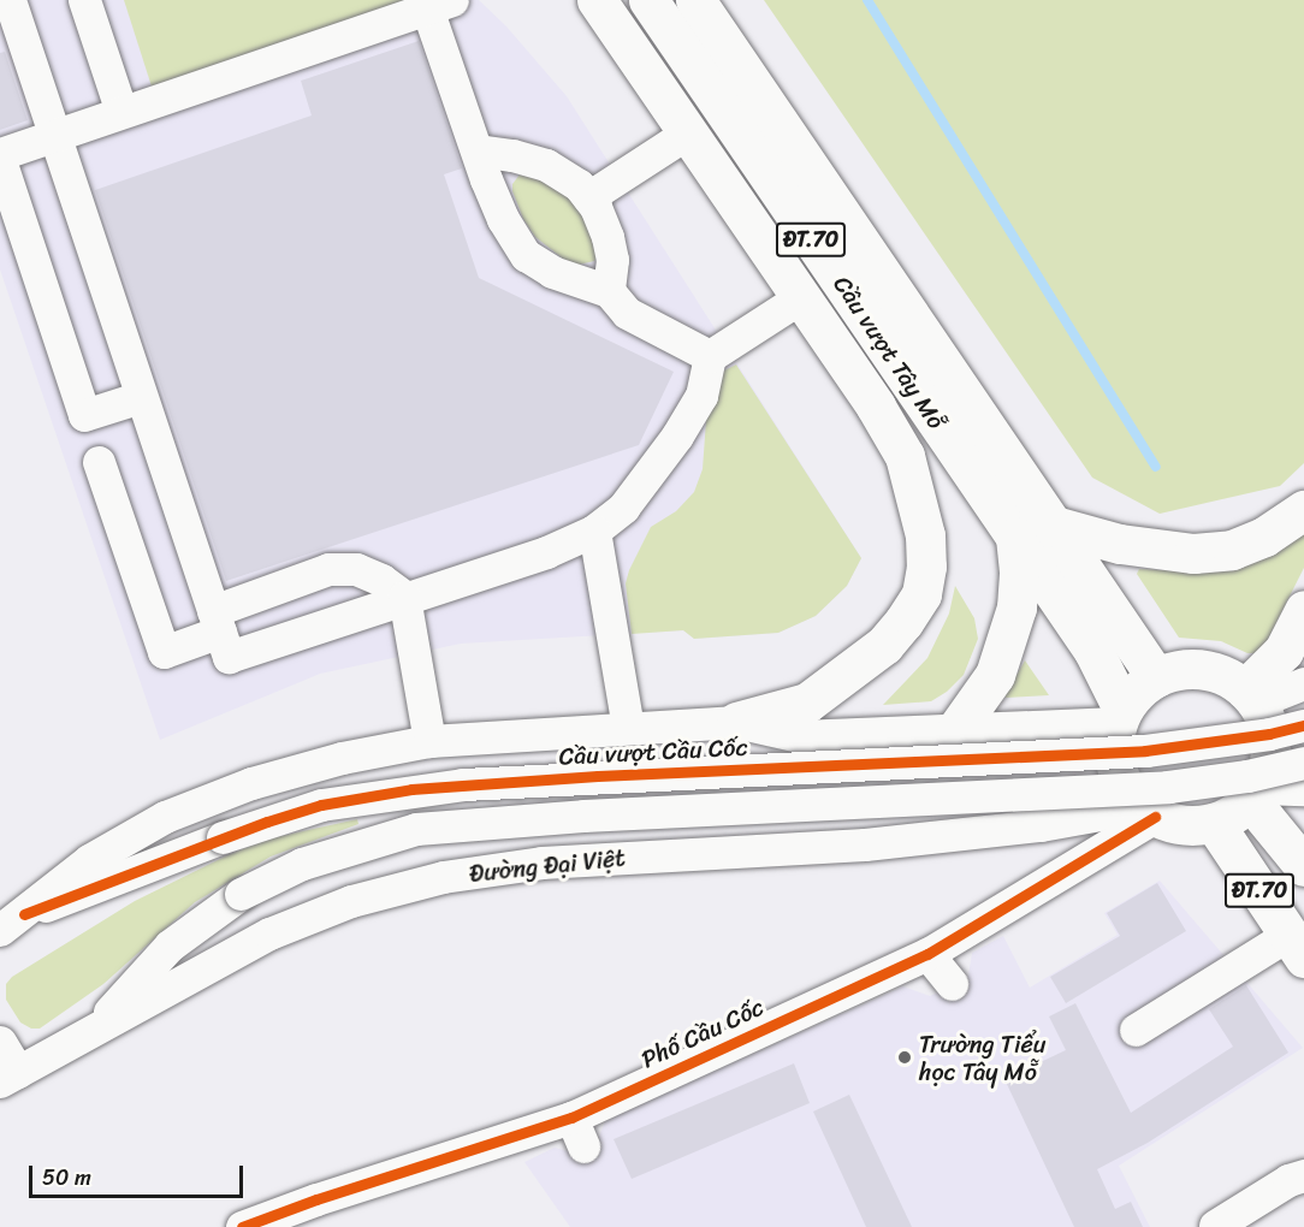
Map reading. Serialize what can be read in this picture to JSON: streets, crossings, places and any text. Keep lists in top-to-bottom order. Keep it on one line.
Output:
{"streets":{"main road":["ĐT.70","Cầu vượt Tây Mỗ"],"street":["Cầu vượt Cầu Cốc","Đường Đại Việt","Phố Cầu Cốc"]},"crossings":[["ĐT.70","Cầu vượt Tây Mỗ"],["ĐT.70","Đường Đại Việt"],["ĐT.70","Phố Cầu Cốc"],["Cầu vượt Tây Mỗ","Đường Đại Việt"],["Cầu vượt Tây Mỗ","Phố Cầu Cốc"],["Đường Đại Việt","Phố Cầu Cốc"]],"places":["Trường Tiểu học Tây Mỗ"],"scale_bar":"50 m"}
